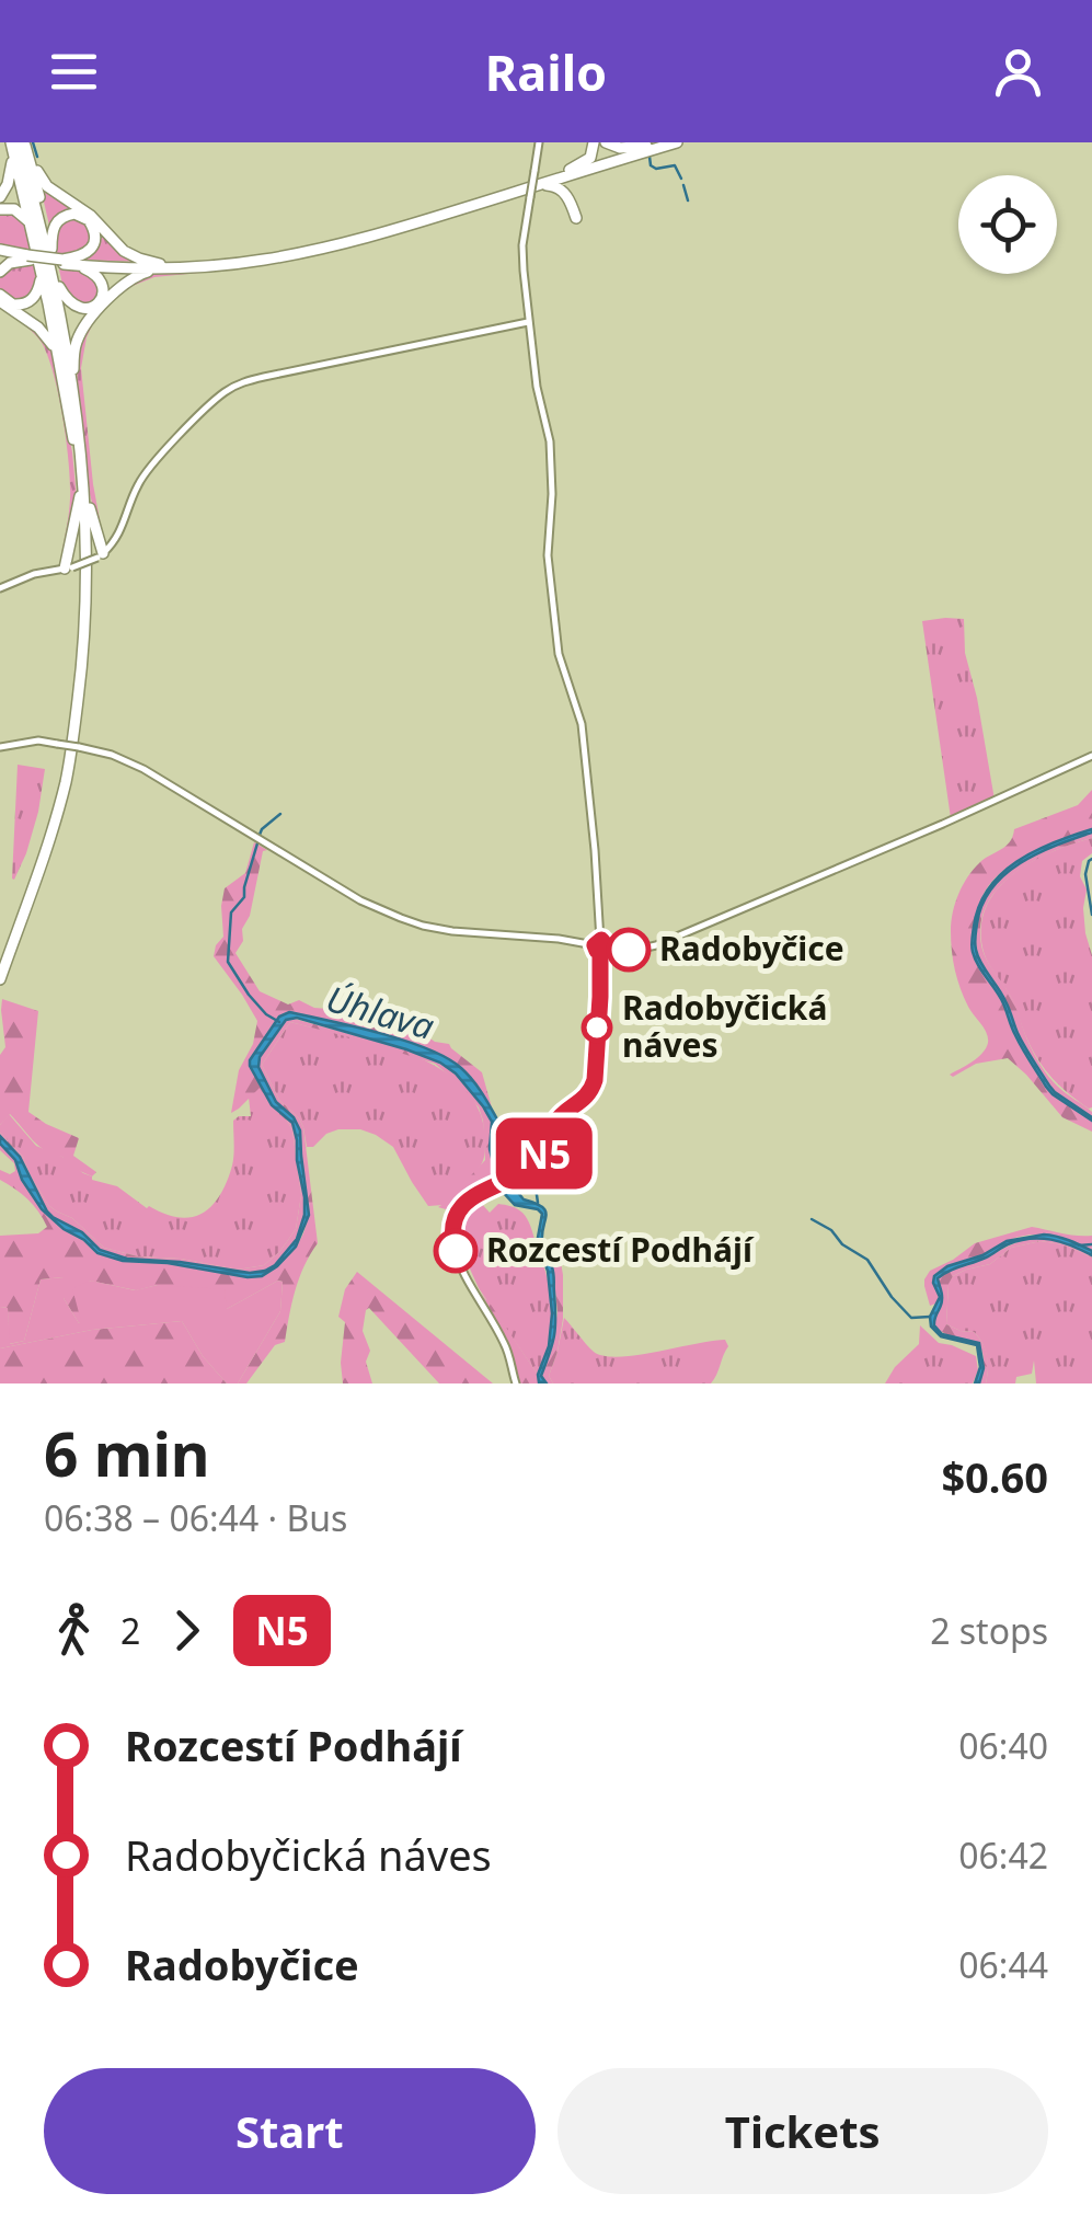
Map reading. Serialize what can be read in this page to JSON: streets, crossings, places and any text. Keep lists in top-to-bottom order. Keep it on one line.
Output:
{"water":["Úhlava"],"places":["Radobyčice","Radobyčická náves","Rozcestí Podhájí"],"lines":["bus line N5"],"page":{"header":"Railo","on_map":"N5","heading":["6 min","06:38 – 06:44 · Bus","$0.60"],"legs":["2","N5","2 stops"],"list":[{"name":"Rozcestí Podhájí","value":"06:40"},{"name":"Radobyčická náves","value":"06:42"},{"name":"Radobyčice","value":"06:44"}],"buttons":["Start","Tickets"]}}
